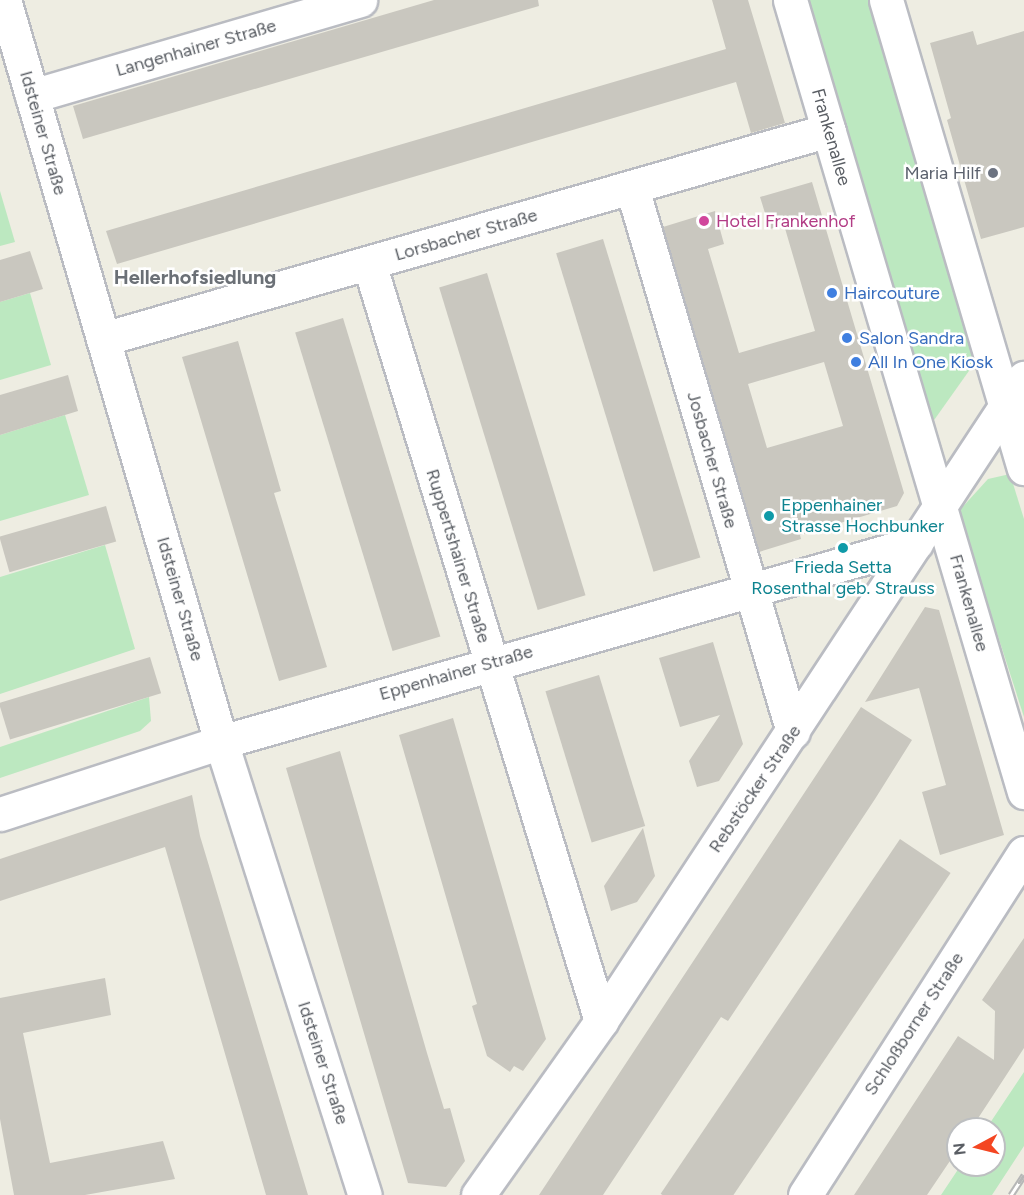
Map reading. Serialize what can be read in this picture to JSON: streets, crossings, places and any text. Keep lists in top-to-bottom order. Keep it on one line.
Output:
{"streets":{"street":["Langenhainer Straße","Idsteiner Straße","Frankenallee","Lorsbacher Straße","Josbacher Straße","Ruppertshainer Straße","Eppenhainer Straße","Rebstöcker Straße","Schloßborner Straße"]},"crossings":[["Langenhainer Straße","Idsteiner Straße"],["Idsteiner Straße","Lorsbacher Straße"],["Idsteiner Straße","Eppenhainer Straße"],["Frankenallee","Lorsbacher Straße"],["Frankenallee","Rebstöcker Straße"],["Lorsbacher Straße","Josbacher Straße"],["Lorsbacher Straße","Ruppertshainer Straße"],["Josbacher Straße","Eppenhainer Straße"],["Josbacher Straße","Rebstöcker Straße"],["Ruppertshainer Straße","Eppenhainer Straße"],["Ruppertshainer Straße","Rebstöcker Straße"],["Eppenhainer Straße","Rebstöcker Straße"]],"districts":["Hellerhofsiedlung"],"places":["Maria Hilf","Hotel Frankenhof","Haircouture","Salon Sandra","All In One Kiosk","Eppenhainer Strasse Hochbunker","Frieda Setta Rosenthal geb. Strauss"],"north":"left"}
